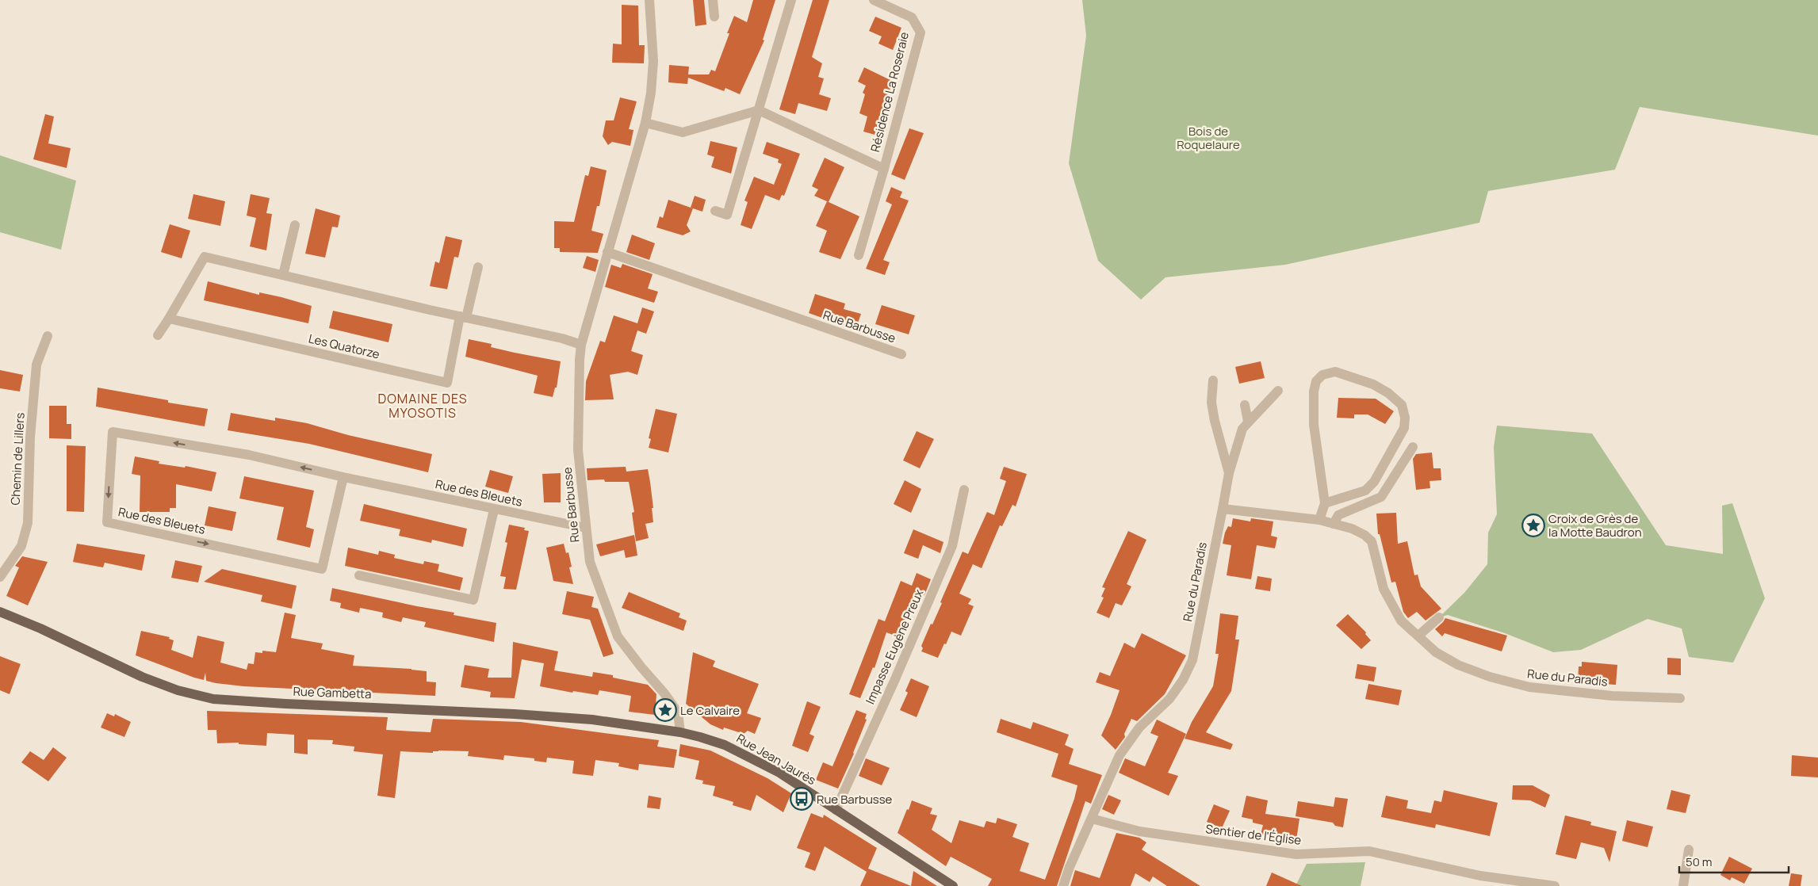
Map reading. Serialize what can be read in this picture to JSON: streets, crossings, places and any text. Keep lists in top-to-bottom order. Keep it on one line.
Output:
{"streets":{"main road":["Rue Gambetta","Rue Jean Jaurès"],"street":["Résidence La Roseraie","Rue Barbusse","Les Quatorze","Chemin de Lillers","Rue des Bleuets","Rue du Paradis","Impasse Eugène Preux","Sentier de l'Église"]},"crossings":[["Rue Barbusse","Rue des Bleuets"],["Rue Barbusse","Rue Gambetta"],["Rue Barbusse","Rue Jean Jaurès"],["Rue du Paradis","Sentier de l'Église"],["Impasse Eugène Preux","Rue Jean Jaurès"],["Rue Gambetta","Rue Jean Jaurès"]],"districts":["DOMAINE DES MYOSOTIS"],"parks":["Bois de Roquelaure"],"places":{"place":["Croix de Grès de la Motte Baudron","Le Calvaire"],"bus stop":["Rue Barbusse"]},"scale_bar":"50 m"}
